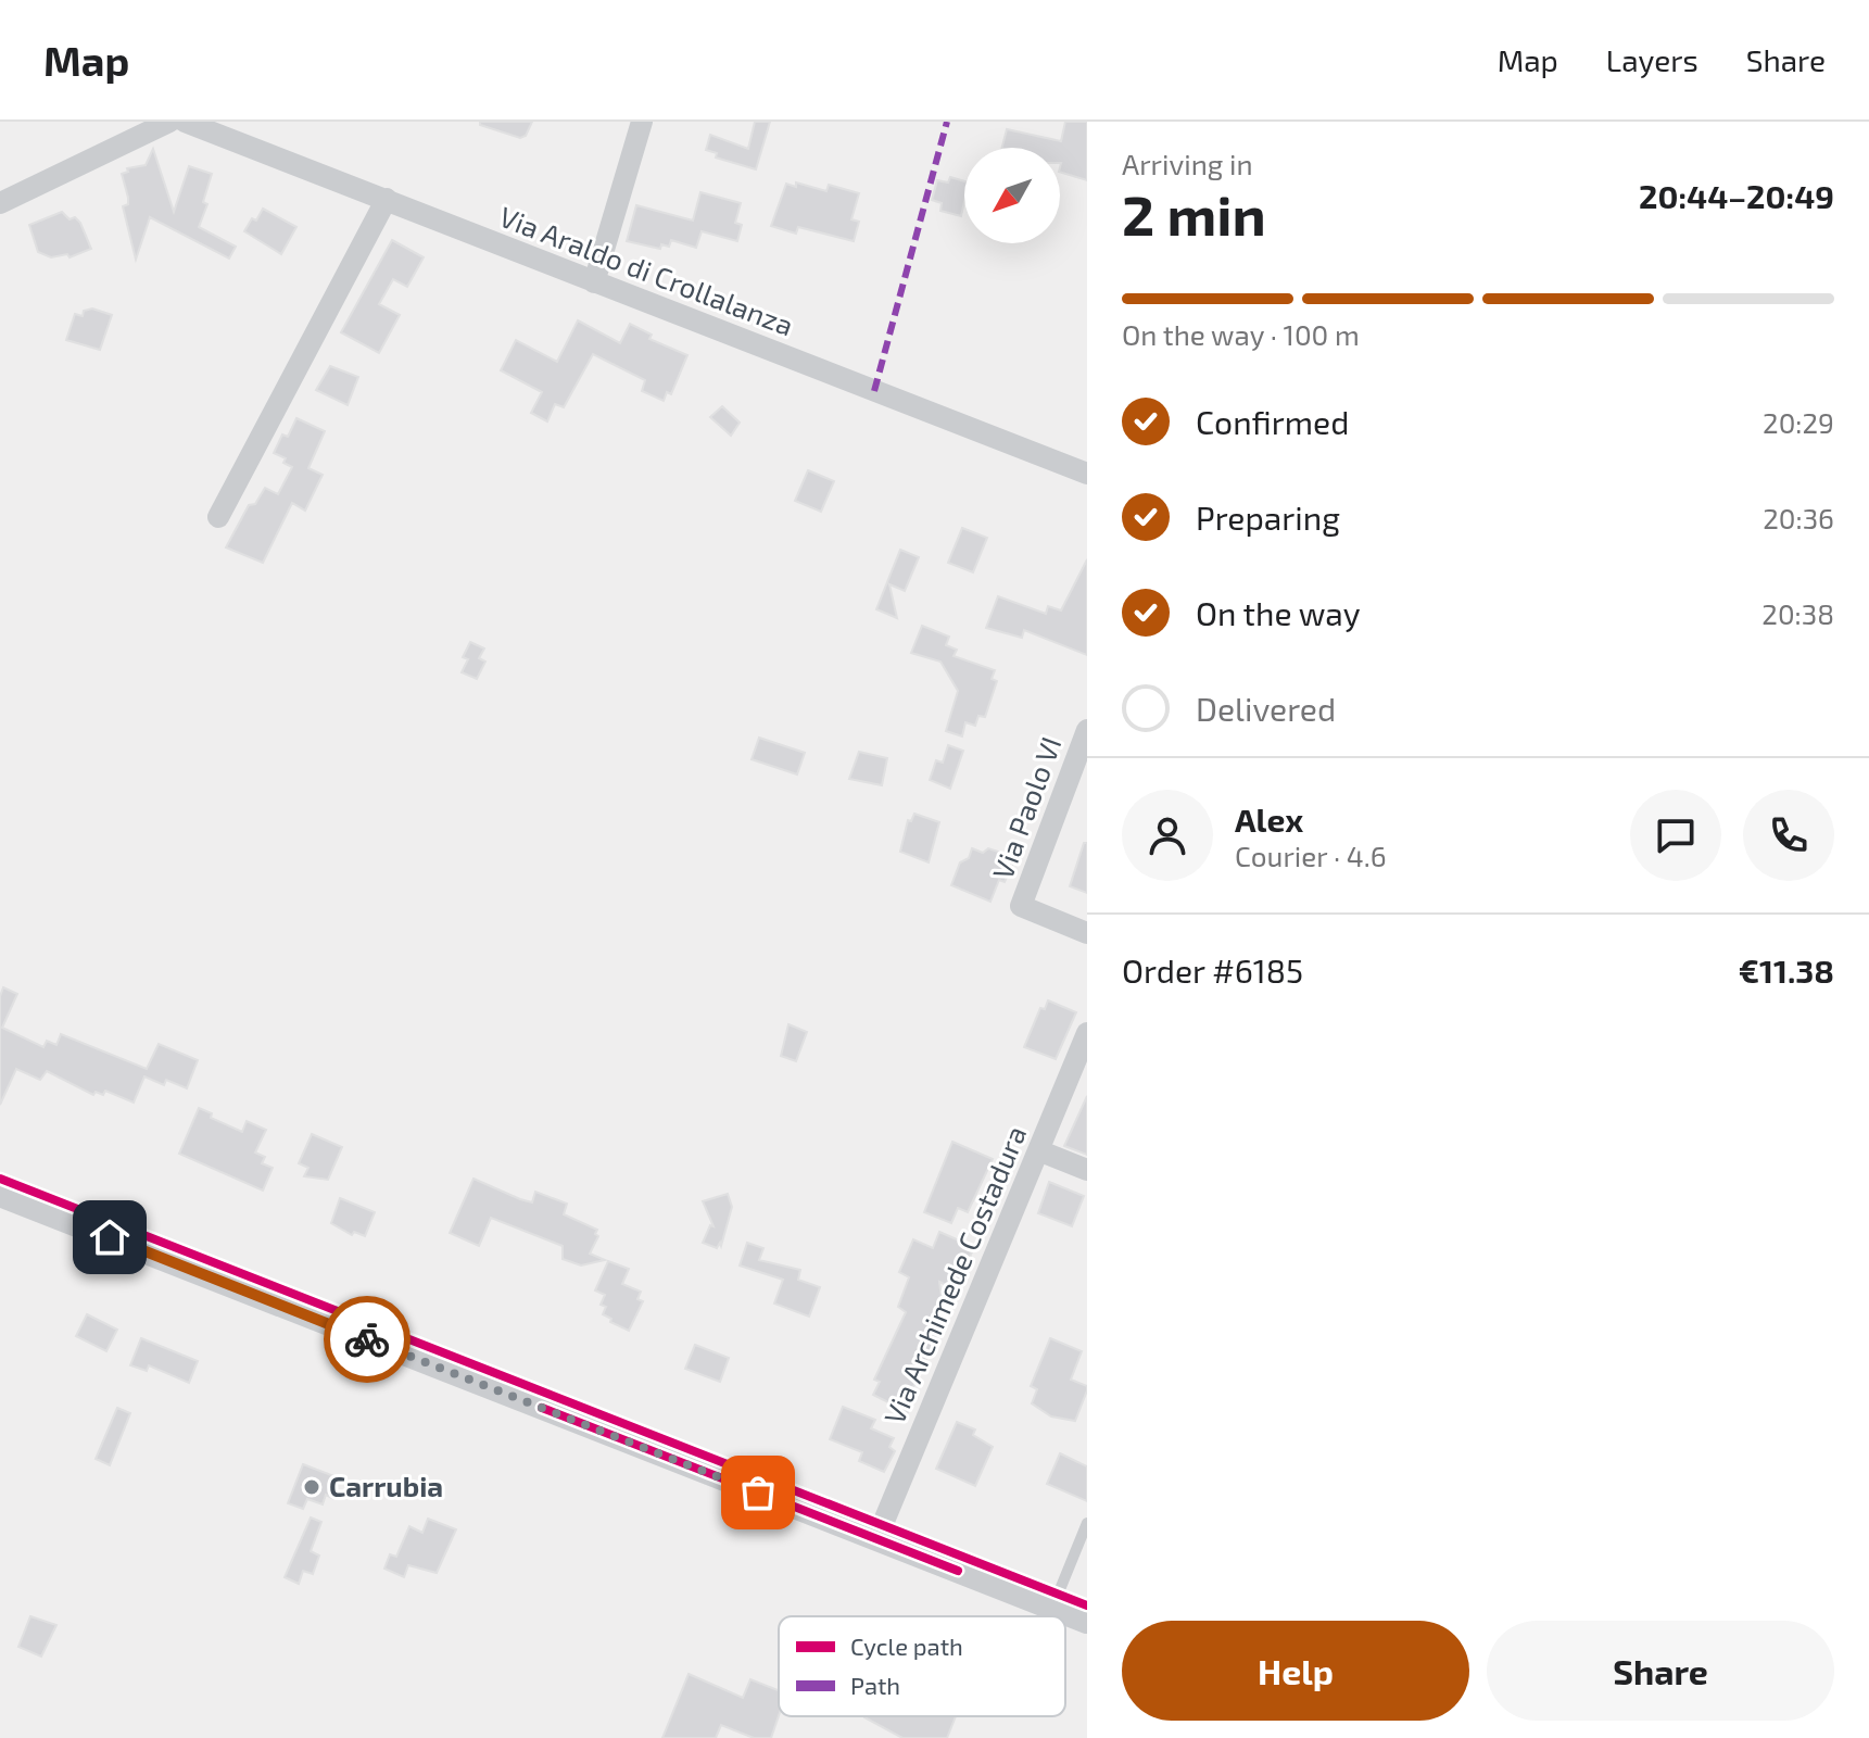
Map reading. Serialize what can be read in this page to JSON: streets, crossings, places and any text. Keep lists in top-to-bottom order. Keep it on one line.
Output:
{"streets":{"street":["Via Araldo di Crollalanza","Via Paolo VI","Via Archimede Costadura"]},"places":["Carrubia"],"legend":["Cycle path","Path"],"north":"bottom left","page":{"header":"Map","nav":["Map","Layers","Share"],"heading":["2 min","Arriving in","20:44–20:49"],"panel":["Alex","Courier · 4.6","Order #6185","€11.38"],"bar":"On the way · 100 m","list":[["Confirmed","20:29"],["Preparing","20:36"],["On the way","20:38"],"Delivered"],"buttons":["Help","Share"]}}
